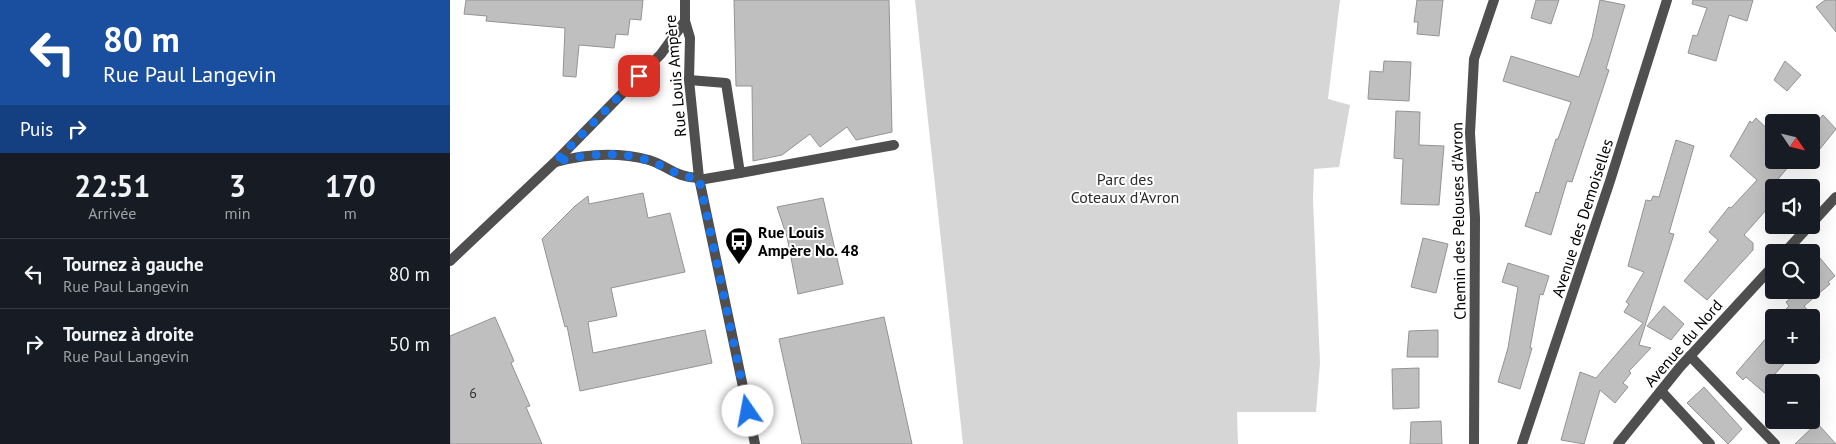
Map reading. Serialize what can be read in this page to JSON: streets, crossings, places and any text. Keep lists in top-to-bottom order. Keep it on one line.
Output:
{"streets":{"street":["Rue Louis Ampère","Avenue des Demoiselles","Chemin des Pelouses d'Avron","Avenue du Nord"]},"parks":["Parc des Coteaux d'Avron"],"places":{"bus stop":["Rue Louis Ampère No. 48"]},"house_numbers":["6"],"north":"bottom right","page":{"turn":["80 m","Rue Paul Langevin"],"then":"Puis","map_buttons":["+","−"],"eta":["22:51","Arrivée","3","min","170","m"],"list":[{"name":"Tournez à gauche","note":"Rue Paul Langevin","value":"80 m"},{"name":"Tournez à droite","note":"Rue Paul Langevin","value":"50 m"}]}}
